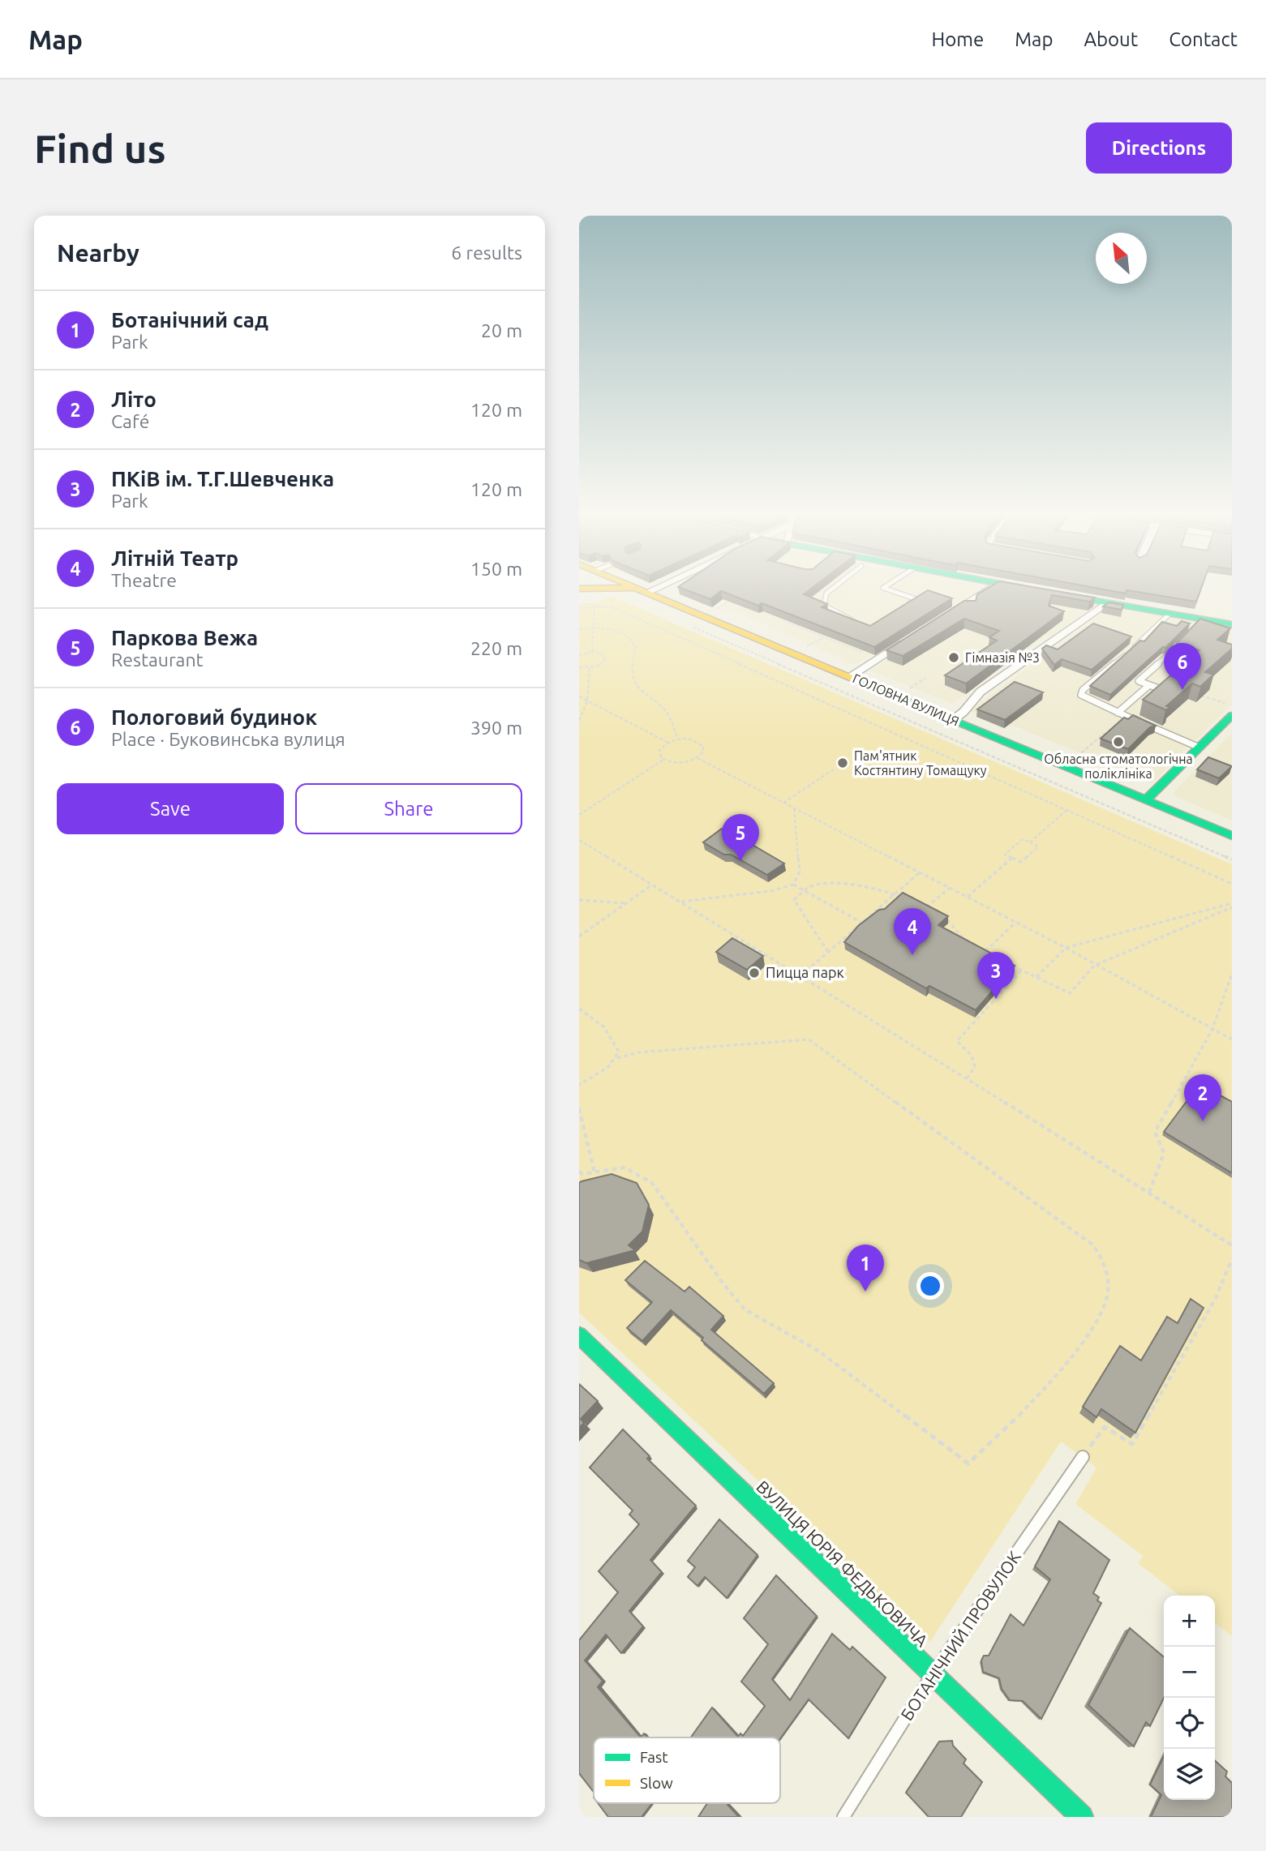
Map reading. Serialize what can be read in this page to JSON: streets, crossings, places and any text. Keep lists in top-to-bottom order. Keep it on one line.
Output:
{"streets":{"street":["ГОЛОВНА ВУЛИЦЯ","ВУЛИЦЯ ЮРІЯ ФЕДЬКОВИЧА"],"lane":["БОТАНІЧНИЙ ПРОВУЛОК"]},"crossings":[["ВУЛИЦЯ ЮРІЯ ФЕДЬКОВИЧА","БОТАНІЧНИЙ ПРОВУЛОК"]],"places":["Гімназія №3","Обласна стоматологічна поліклініка","Пам'ятник Костянтину Томащуку","Пицца парк"],"legend":["Fast","Slow"],"north":"top left","page":{"header":"Map","nav":["Home","Map","About","Contact"],"buttons":["Directions",["Save","Share"]],"title":"Find us","heading":["Nearby","6 results"],"list":[{"mark":"1","name":"Ботанічний сад","note":"Park","value":"20 m"},{"mark":"2","name":"Літо","note":"Café","value":"120 m"},{"mark":"3","name":"ПКіВ ім. Т.Г.Шевченка","note":"Park","value":"120 m"},{"mark":"4","name":"Літній Театр","note":"Theatre","value":"150 m"},{"mark":"5","name":"Паркова Вежа","note":"Restaurant","value":"220 m"},{"mark":"6","name":"Пологовий будинок","note":"Place · Буковинська вулиця","value":"390 m"}],"pins":["6","5","4","3","2","1"],"map_buttons":["+","−"]}}
